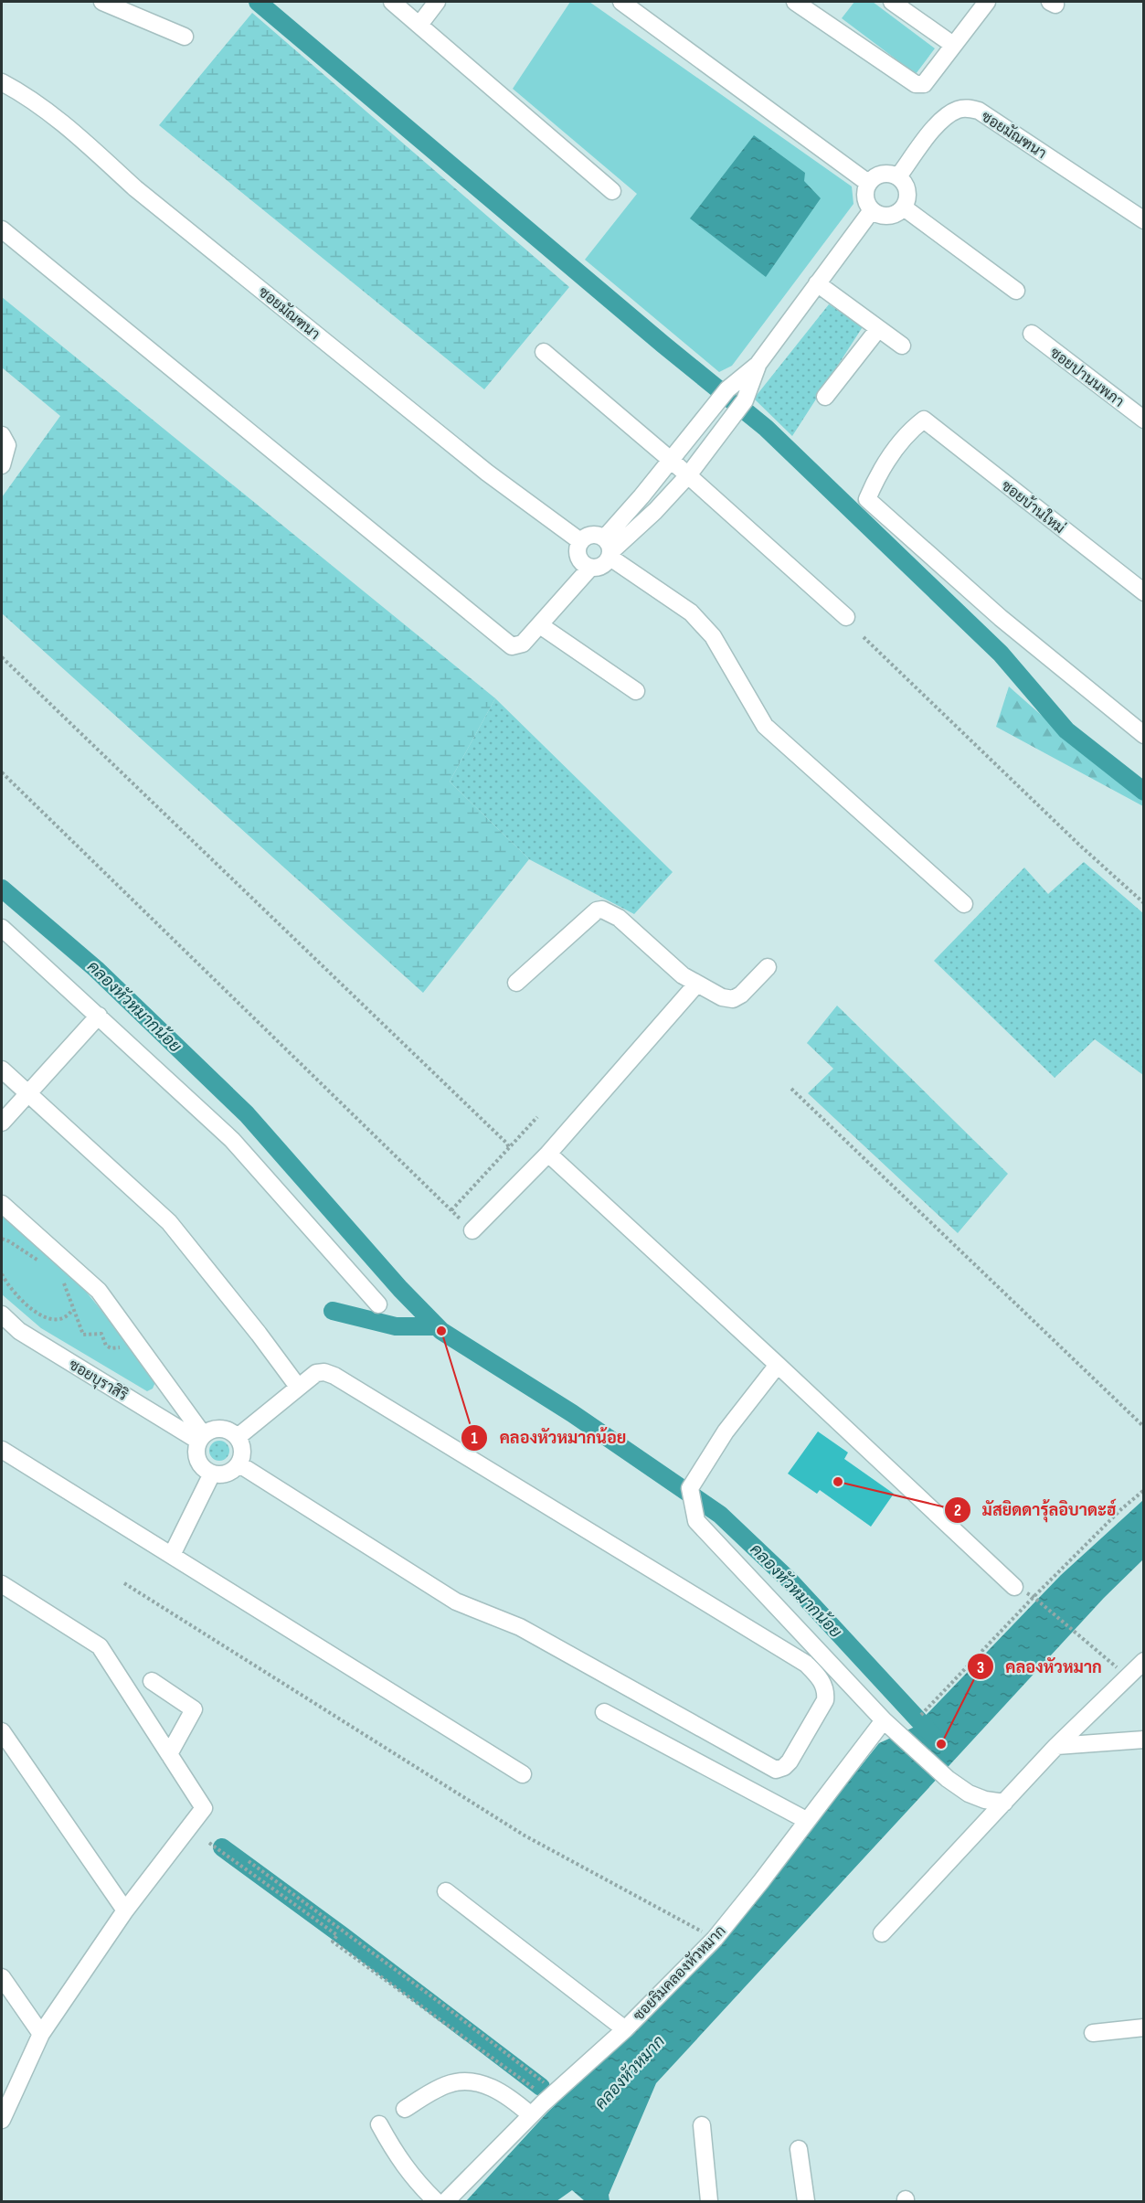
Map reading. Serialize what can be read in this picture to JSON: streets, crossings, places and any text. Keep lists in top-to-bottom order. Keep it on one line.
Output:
{"streets":{"street":["ซอยมัณฑนา","ซอยปานนพภา","ซอยบ้านใหม่","ซอยบุราสิริ","ซอยริมคลองหัวหมาก"]},"water":["คลองหัวหมากน้อย","คลองหัวหมาก"],"places":["คลองหัวหมากน้อย","มัสยิดดารุ้ลอิบาดะฮ์","คลองหัวหมาก"]}
